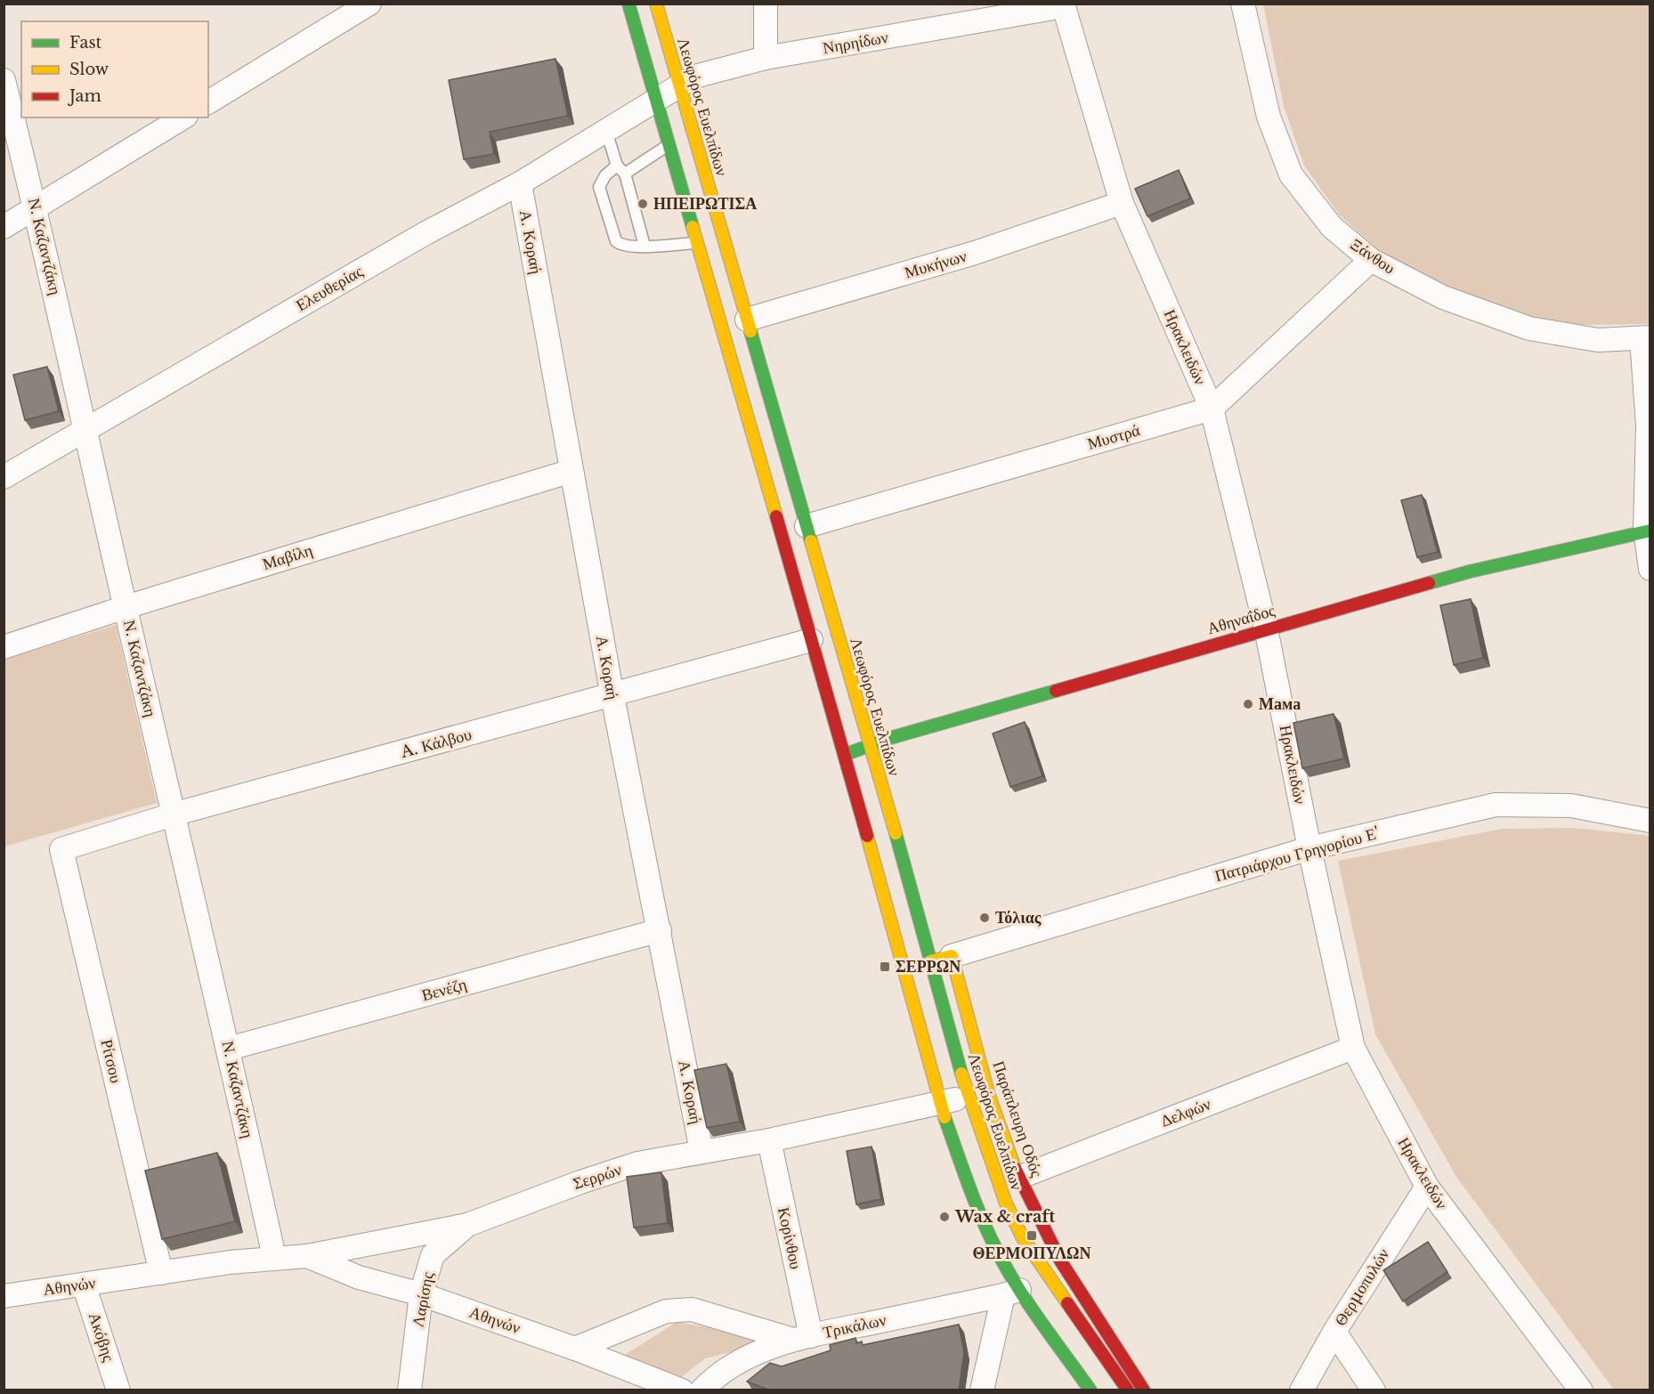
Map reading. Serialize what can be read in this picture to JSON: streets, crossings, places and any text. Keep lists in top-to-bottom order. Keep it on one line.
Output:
{"streets":{"main road":["Λεωφόρος Ευελπίδων","Αθηναΐδος","Παράπλευρη Οδός"],"street":["Νηρηίδων","Α. Κοραή","Ν. Καζαντζάκη","Ξάνθου","Μυκήνων","Ελευθερίας","Ηρακλειδών","Μυστρά","Μαβίλη","A. Κάλβου","Πατριάρχου Γρηγορίου Ε'","Βενέζη","Ρίτσου","Δελφών","Σερρών","Κορίνθου","Αθηνών","Θερμοπυλών","Λαρίσης","Τρικάλων","Ακόβης"]},"crossings":[["Νηρηίδων","Λεωφόρος Ευελπίδων"],["Νηρηίδων","Ελευθερίας"],["Νηρηίδων","Ηρακλειδών"],["Λεωφόρος Ευελπίδων","Μυκήνων"],["Λεωφόρος Ευελπίδων","Μυστρά"],["Λεωφόρος Ευελπίδων","Αθηναΐδος"],["Λεωφόρος Ευελπίδων","Πατριάρχου Γρηγορίου Ε'"],["Λεωφόρος Ευελπίδων","Παράπλευρη Οδός"],["Λεωφόρος Ευελπίδων","Σερρών"],["Α. Κοραή","Ελευθερίας"],["Α. Κοραή","Μαβίλη"],["Α. Κοραή","A. Κάλβου"],["Α. Κοραή","Βενέζη"],["Α. Κοραή","Σερρών"],["Ν. Καζαντζάκη","Ελευθερίας"],["Ν. Καζαντζάκη","Μαβίλη"],["Ν. Καζαντζάκη","A. Κάλβου"],["Ν. Καζαντζάκη","Βενέζη"],["Ν. Καζαντζάκη","Σερρών"],["Ξάνθου","Μυστρά"],["Μυκήνων","Ηρακλειδών"],["Ηρακλειδών","Μυστρά"],["Ηρακλειδών","Αθηναΐδος"],["Ηρακλειδών","Πατριάρχου Γρηγορίου Ε'"],["Ηρακλειδών","Δελφών"],["Ηρακλειδών","Θερμοπυλών"],["A. Κάλβου","Ρίτσου"],["Πατριάρχου Γρηγορίου Ε'","Παράπλευρη Οδός"],["Ρίτσου","Αθηνών"],["Δελφών","Παράπλευρη Οδός"],["Σερρών","Κορίνθου"],["Σερρών","Αθηνών"],["Σερρών","Λαρίσης"],["Κορίνθου","Τρικάλων"],["Αθηνών","Λαρίσης"],["Αθηνών","Ακόβης"]],"places":{"other":["ΗΠΕΙΡΩΤΙΣΑ","Мама","Τόλιας","Wax & craft"],"transit":["ΣΕΡΡΩΝ","ΘΕΡΜΟΠΥΛΩΝ"]},"legend":["Fast","Slow","Jam"]}
